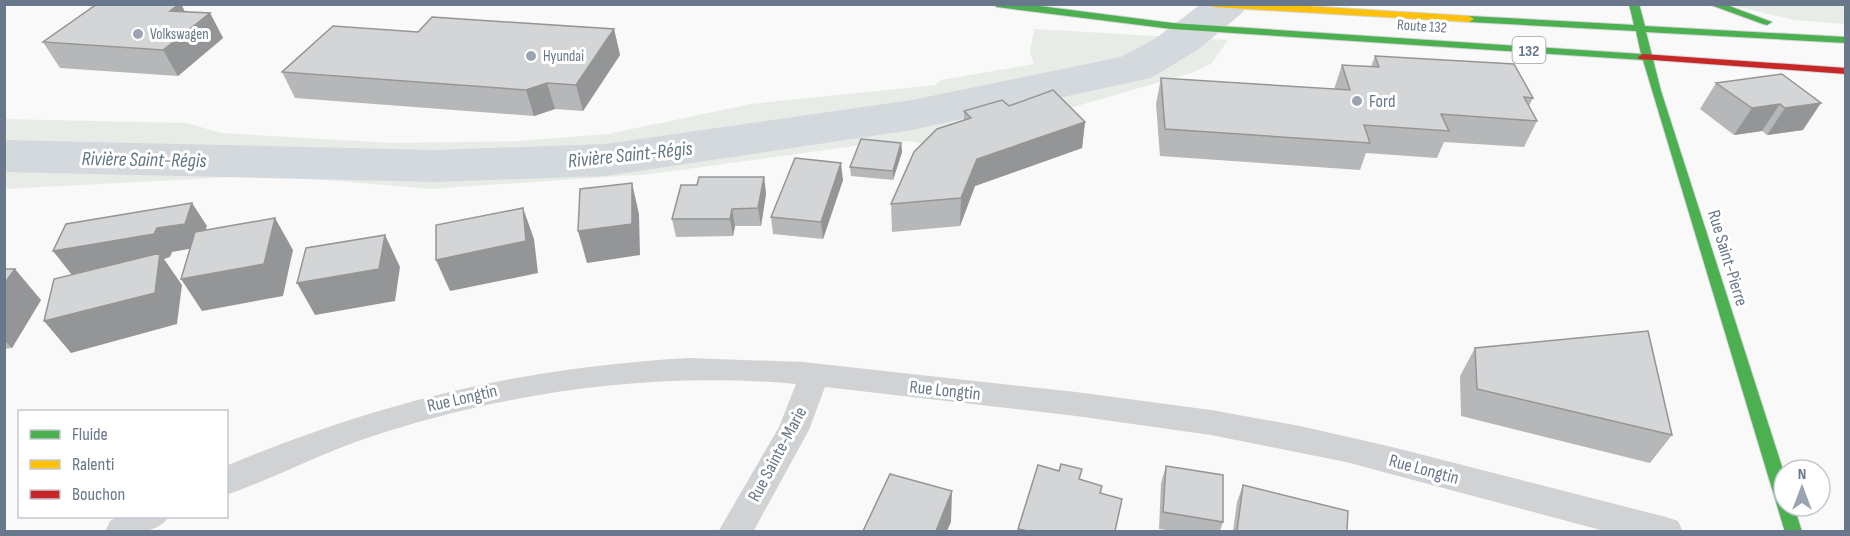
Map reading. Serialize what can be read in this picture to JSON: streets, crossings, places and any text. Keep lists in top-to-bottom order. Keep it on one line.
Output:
{"streets":{"main road":["Route 132","132","Rue Saint-Pierre"],"street":["Rue Longtin","Rue Sainte-Marie"]},"crossings":[["Route 132","Rue Saint-Pierre"],["Rue Longtin","Rue Sainte-Marie"]],"water":["Rivière Saint-Régis"],"places":["Volkswagen","Hyundai","Ford"],"legend":["Fluide","Ralenti","Bouchon"],"north":"top"}
